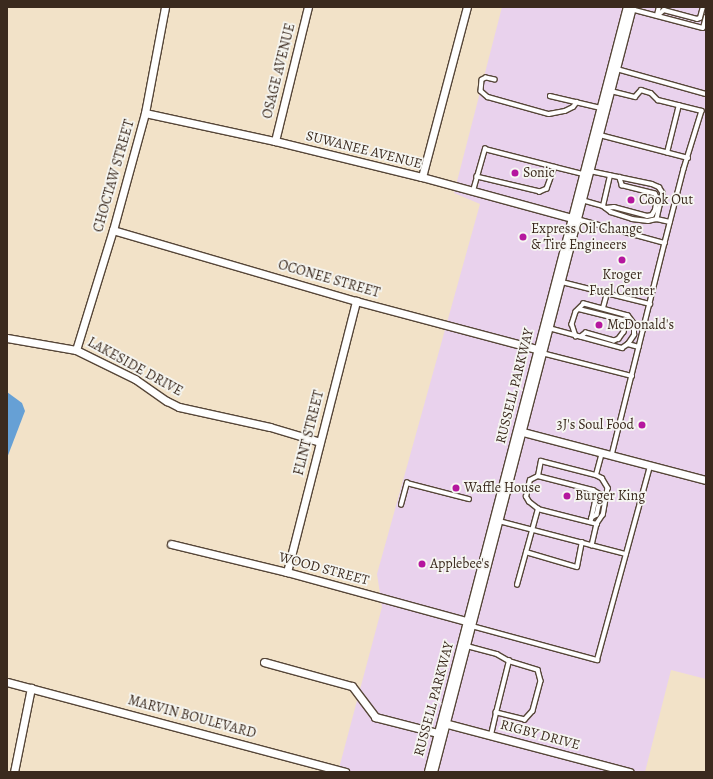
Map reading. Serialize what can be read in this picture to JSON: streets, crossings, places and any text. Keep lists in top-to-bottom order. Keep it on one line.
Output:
{"streets":{"main road":["RUSSELL PARKWAY"],"street":["OSAGE AVENUE","SUWANEE AVENUE","CHOCTAW STREET","OCONEE STREET","LAKESIDE DRIVE","FLINT STREET","WOOD STREET","MARVIN BOULEVARD","RIGBY DRIVE"]},"crossings":[["OSAGE AVENUE","SUWANEE AVENUE"],["SUWANEE AVENUE","CHOCTAW STREET"],["SUWANEE AVENUE","RUSSELL PARKWAY"],["CHOCTAW STREET","OCONEE STREET"],["CHOCTAW STREET","LAKESIDE DRIVE"],["OCONEE STREET","RUSSELL PARKWAY"],["OCONEE STREET","FLINT STREET"],["LAKESIDE DRIVE","FLINT STREET"],["RUSSELL PARKWAY","WOOD STREET"],["RUSSELL PARKWAY","RIGBY DRIVE"],["FLINT STREET","WOOD STREET"]],"places":["Sonic","Cook Out","Express Oil Change & Tire Engineers","Kroger Fuel Center","McDonald's","3J's Soul Food","Waffle House","Burger King","Applebee's"]}
